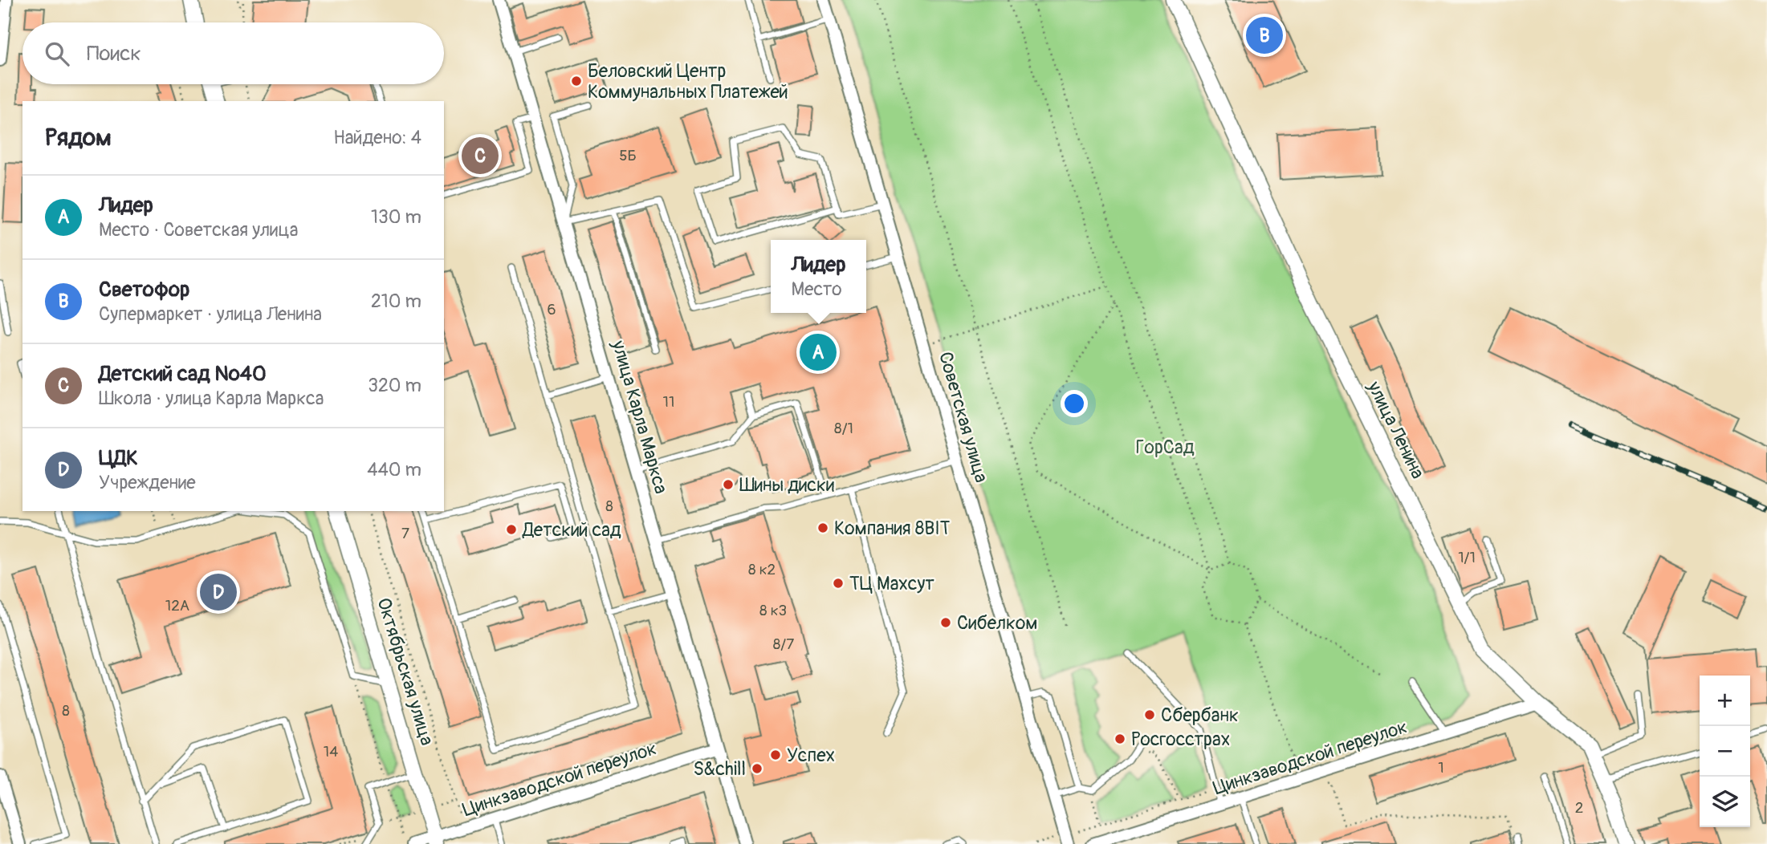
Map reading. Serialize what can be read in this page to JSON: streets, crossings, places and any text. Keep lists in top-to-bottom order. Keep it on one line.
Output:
{"streets":{"street":["улица Карла Маркса","Советская улица","улица Ленина","Октябрьская улица","Цинкзаводской переулок"]},"crossings":[["улица Карла Маркса","Цинкзаводской переулок"],["улица Ленина","Цинкзаводской переулок"],["Октябрьская улица","Цинкзаводской переулок"]],"parks":["ГорСад"],"places":["Беловский Центр Коммунальных Платежей","Шины диски","Компания 8BIT","Детский сад","ТЦ Махсут","Сибелком","Сбербанк","Росгосстрах","Успех","S&chill"],"house_numbers":["5Б","6","11","8/1","8","7","1/1","8 к2","12А","8 к3","8/7","8","14","1","2"],"page":{"pins":["B","C","A","D"],"search":"Поиск","heading":["Рядом","Найдено: 4"],"list":[{"mark":"A","name":"Лидер","note":"Место · Советская улица","value":"130 m"},{"mark":"B","name":"Светофор","note":"Супермаркет · улица Ленина","value":"210 m"},{"mark":"C","name":"Детский сад №40","note":"Школа · улица Карла Маркса","value":"320 m"},{"mark":"D","name":"ЦДК","note":"Учреждение","value":"440 m"}],"popup":["Лидер","Место"],"map_buttons":["+","−"]}}
